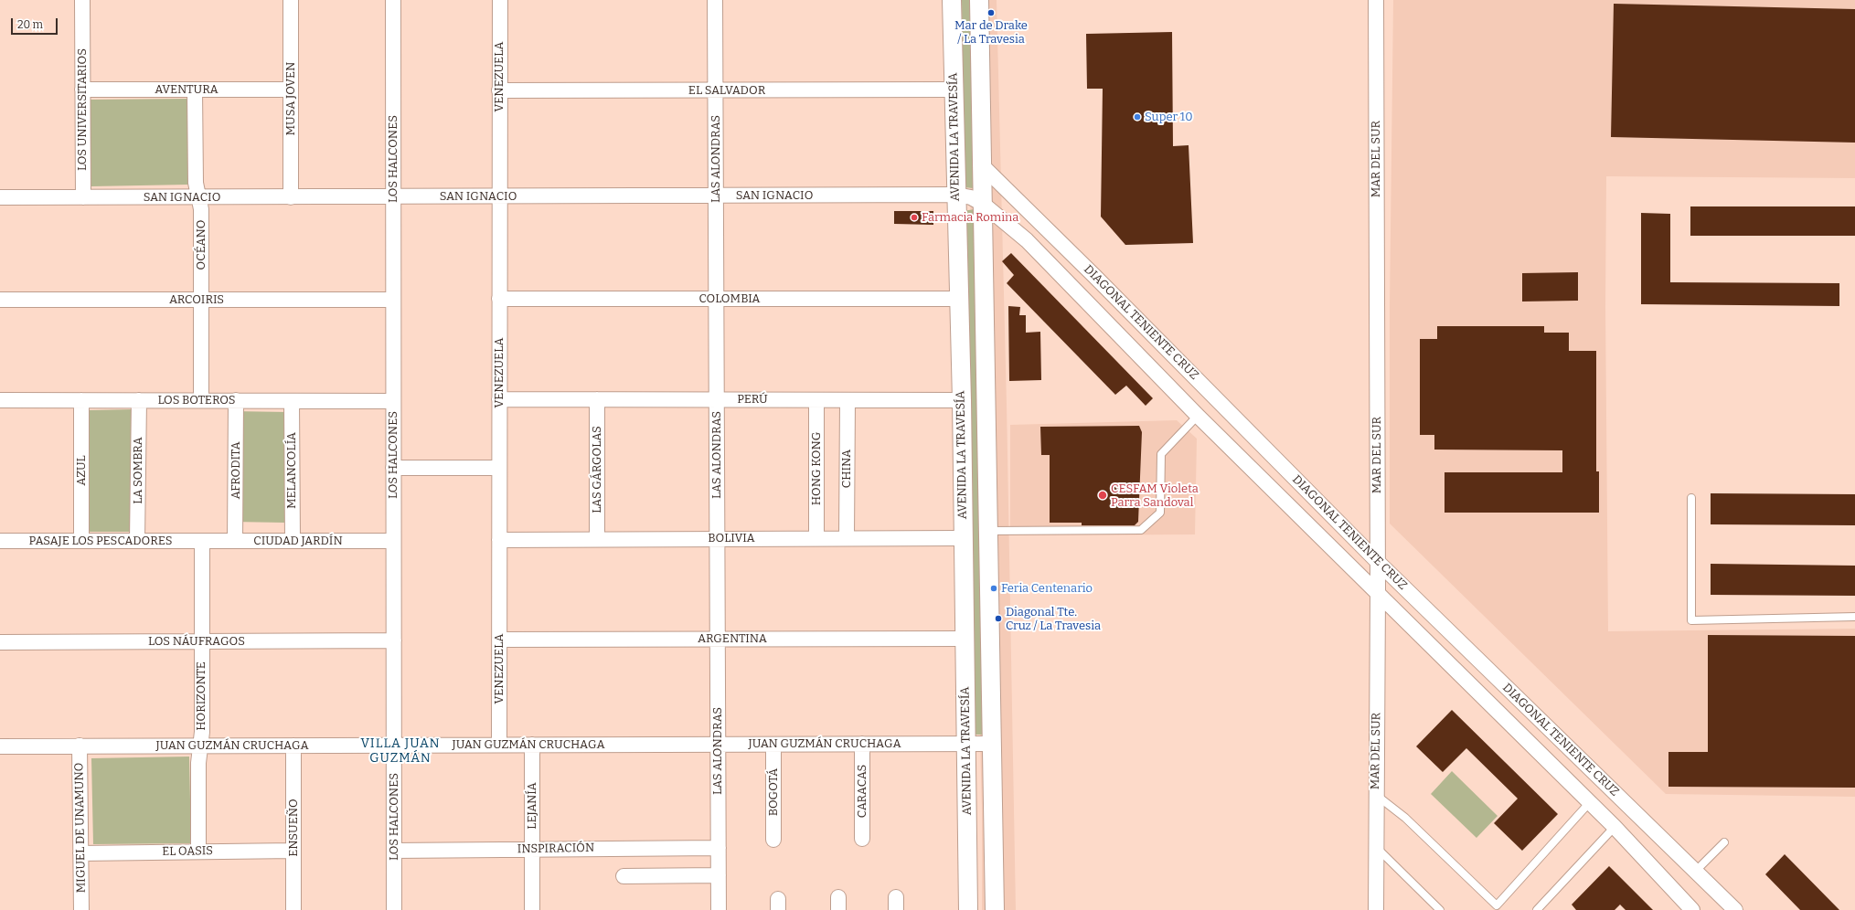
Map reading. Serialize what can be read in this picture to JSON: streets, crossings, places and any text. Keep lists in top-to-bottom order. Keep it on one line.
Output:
{"streets":{"street":["VENEZUELA","AVENTURA","EL SALVADOR","MUSA JOVEN","LOS UNIVERSITARIOS","AVENIDA LA TRAVESÍA","LOS HALCONES","LAS ALONDRAS","MAR DEL SUR","SAN IGNACIO","OCÉANO","COLOMBIA","ARCOIRIS","DIAGONAL TENIENTE CRUZ","PERÚ","LOS BOTEROS","HONG KONG","CHINA","LAS GÁRGOLAS","AZUL","LA SOMBRA","AFRODITA","MELANCOLÍA","BOLIVIA","PASAJE LOS PESCADORES","CIUDAD JARDÍN","ARGENTINA","LOS NÁUFRAGOS","HORIZONTE","JUAN GUZMÁN CRUCHAGA","CARACAS","BOGOTÁ","LEJANÍA","MIGUEL DE UNAMUNO","ENSUEÑO","INSPIRACIÓN","EL OASIS"]},"crossings":[["VENEZUELA","EL SALVADOR"],["VENEZUELA","SAN IGNACIO"],["VENEZUELA","COLOMBIA"],["VENEZUELA","PERÚ"],["VENEZUELA","BOLIVIA"],["VENEZUELA","ARGENTINA"],["VENEZUELA","JUAN GUZMÁN CRUCHAGA"],["AVENTURA","MUSA JOVEN"],["AVENTURA","LOS UNIVERSITARIOS"],["AVENTURA","OCÉANO"],["EL SALVADOR","AVENIDA LA TRAVESÍA"],["EL SALVADOR","LAS ALONDRAS"],["MUSA JOVEN","SAN IGNACIO"],["LOS UNIVERSITARIOS","SAN IGNACIO"],["AVENIDA LA TRAVESÍA","SAN IGNACIO"],["AVENIDA LA TRAVESÍA","COLOMBIA"],["AVENIDA LA TRAVESÍA","DIAGONAL TENIENTE CRUZ"],["AVENIDA LA TRAVESÍA","PERÚ"],["AVENIDA LA TRAVESÍA","BOLIVIA"],["AVENIDA LA TRAVESÍA","ARGENTINA"],["AVENIDA LA TRAVESÍA","JUAN GUZMÁN CRUCHAGA"],["LOS HALCONES","SAN IGNACIO"],["LOS HALCONES","ARCOIRIS"],["LOS HALCONES","LOS BOTEROS"],["LOS HALCONES","CIUDAD JARDÍN"],["LOS HALCONES","LOS NÁUFRAGOS"],["LOS HALCONES","JUAN GUZMÁN CRUCHAGA"],["LOS HALCONES","INSPIRACIÓN"],["LAS ALONDRAS","SAN IGNACIO"],["LAS ALONDRAS","COLOMBIA"],["LAS ALONDRAS","PERÚ"],["LAS ALONDRAS","BOLIVIA"],["LAS ALONDRAS","ARGENTINA"],["LAS ALONDRAS","JUAN GUZMÁN CRUCHAGA"],["LAS ALONDRAS","INSPIRACIÓN"],["MAR DEL SUR","DIAGONAL TENIENTE CRUZ"],["SAN IGNACIO","OCÉANO"],["SAN IGNACIO","DIAGONAL TENIENTE CRUZ"],["OCÉANO","ARCOIRIS"],["OCÉANO","LOS BOTEROS"],["PERÚ","HONG KONG"],["PERÚ","CHINA"],["PERÚ","LAS GÁRGOLAS"],["LOS BOTEROS","AZUL"],["LOS BOTEROS","LA SOMBRA"],["LOS BOTEROS","AFRODITA"],["LOS BOTEROS","MELANCOLÍA"],["HONG KONG","BOLIVIA"],["CHINA","BOLIVIA"],["LAS GÁRGOLAS","BOLIVIA"],["AZUL","PASAJE LOS PESCADORES"],["LA SOMBRA","PASAJE LOS PESCADORES"],["AFRODITA","CIUDAD JARDÍN"],["MELANCOLÍA","CIUDAD JARDÍN"],["PASAJE LOS PESCADORES","CIUDAD JARDÍN"],["PASAJE LOS PESCADORES","HORIZONTE"],["CIUDAD JARDÍN","HORIZONTE"],["LOS NÁUFRAGOS","HORIZONTE"],["HORIZONTE","JUAN GUZMÁN CRUCHAGA"],["HORIZONTE","EL OASIS"],["JUAN GUZMÁN CRUCHAGA","CARACAS"],["JUAN GUZMÁN CRUCHAGA","BOGOTÁ"],["JUAN GUZMÁN CRUCHAGA","LEJANÍA"],["JUAN GUZMÁN CRUCHAGA","MIGUEL DE UNAMUNO"],["JUAN GUZMÁN CRUCHAGA","ENSUEÑO"],["LEJANÍA","INSPIRACIÓN"],["MIGUEL DE UNAMUNO","EL OASIS"],["ENSUEÑO","EL OASIS"]],"districts":["VILLA JUAN GUZMÁN"],"places":["Mar de Drake / La Travesia","Super 10","Farmacia Romina","CESFAM Violeta Parra Sandoval","Feria Centenario","Diagonal Tte. Cruz / La Travesia"],"scale_bar":"20 m"}
